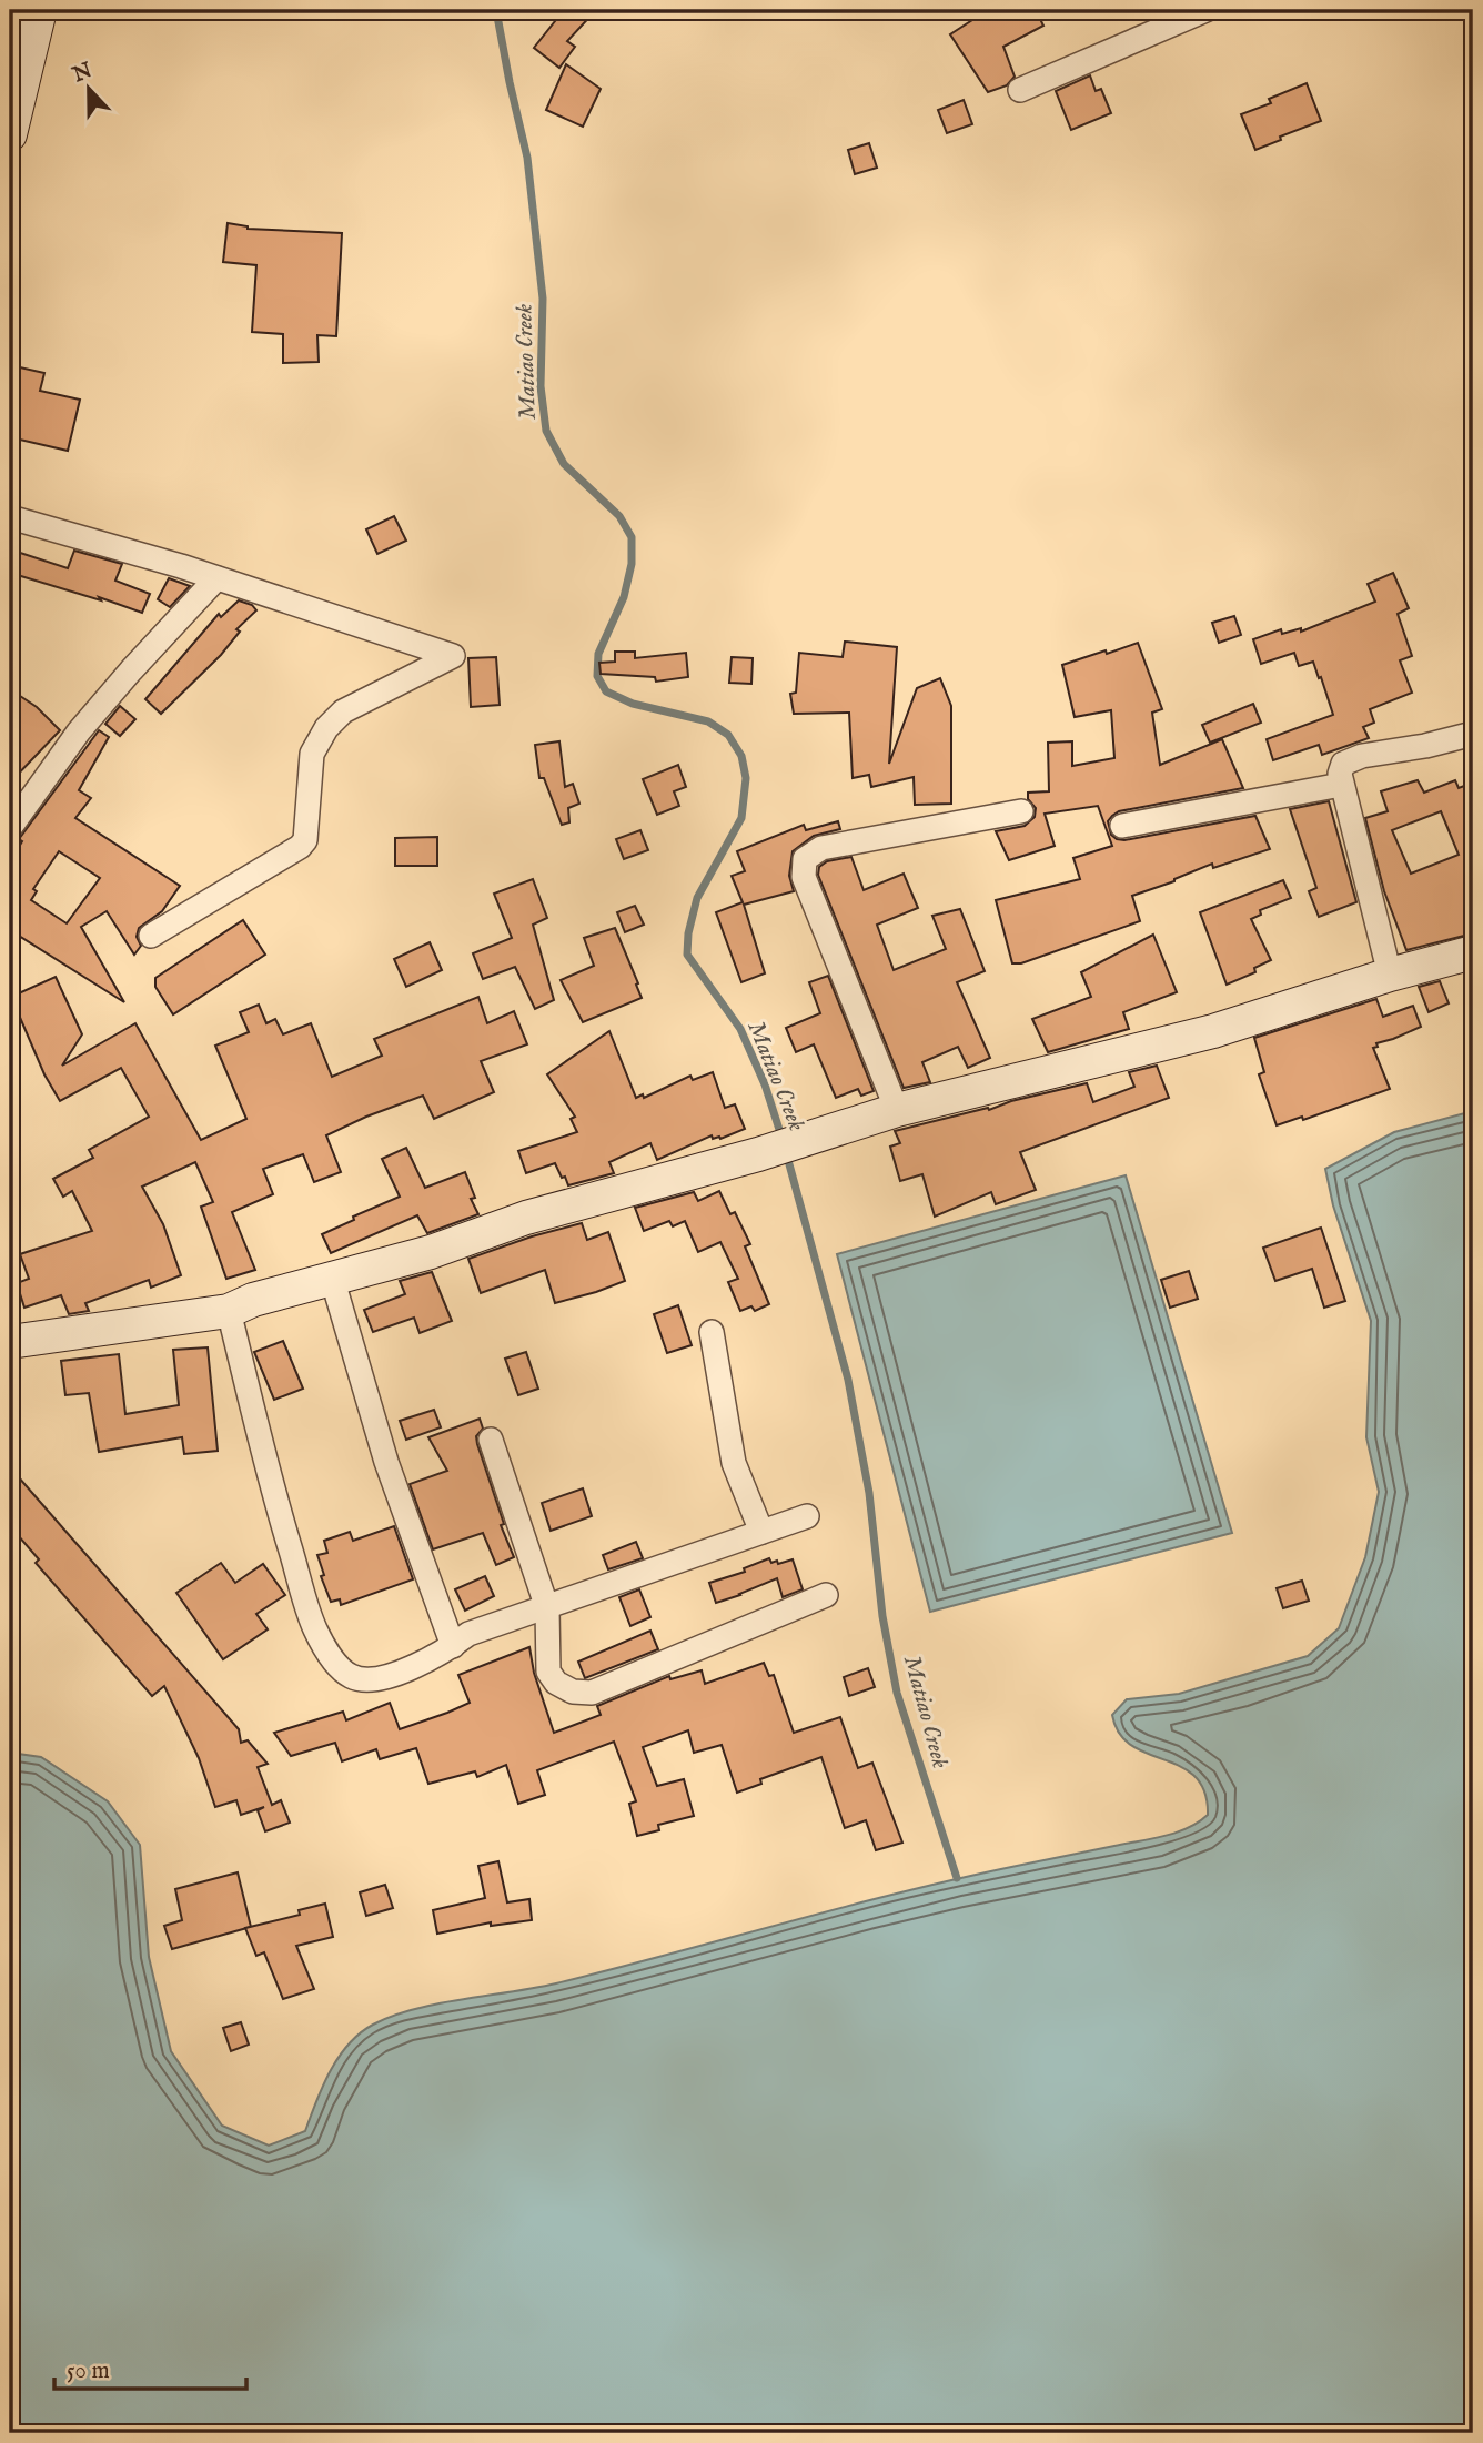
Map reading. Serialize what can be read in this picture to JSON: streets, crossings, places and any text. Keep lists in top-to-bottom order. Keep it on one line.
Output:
{"water":["Matiao Creek"],"scale_bar":"50 m","north":"top"}
